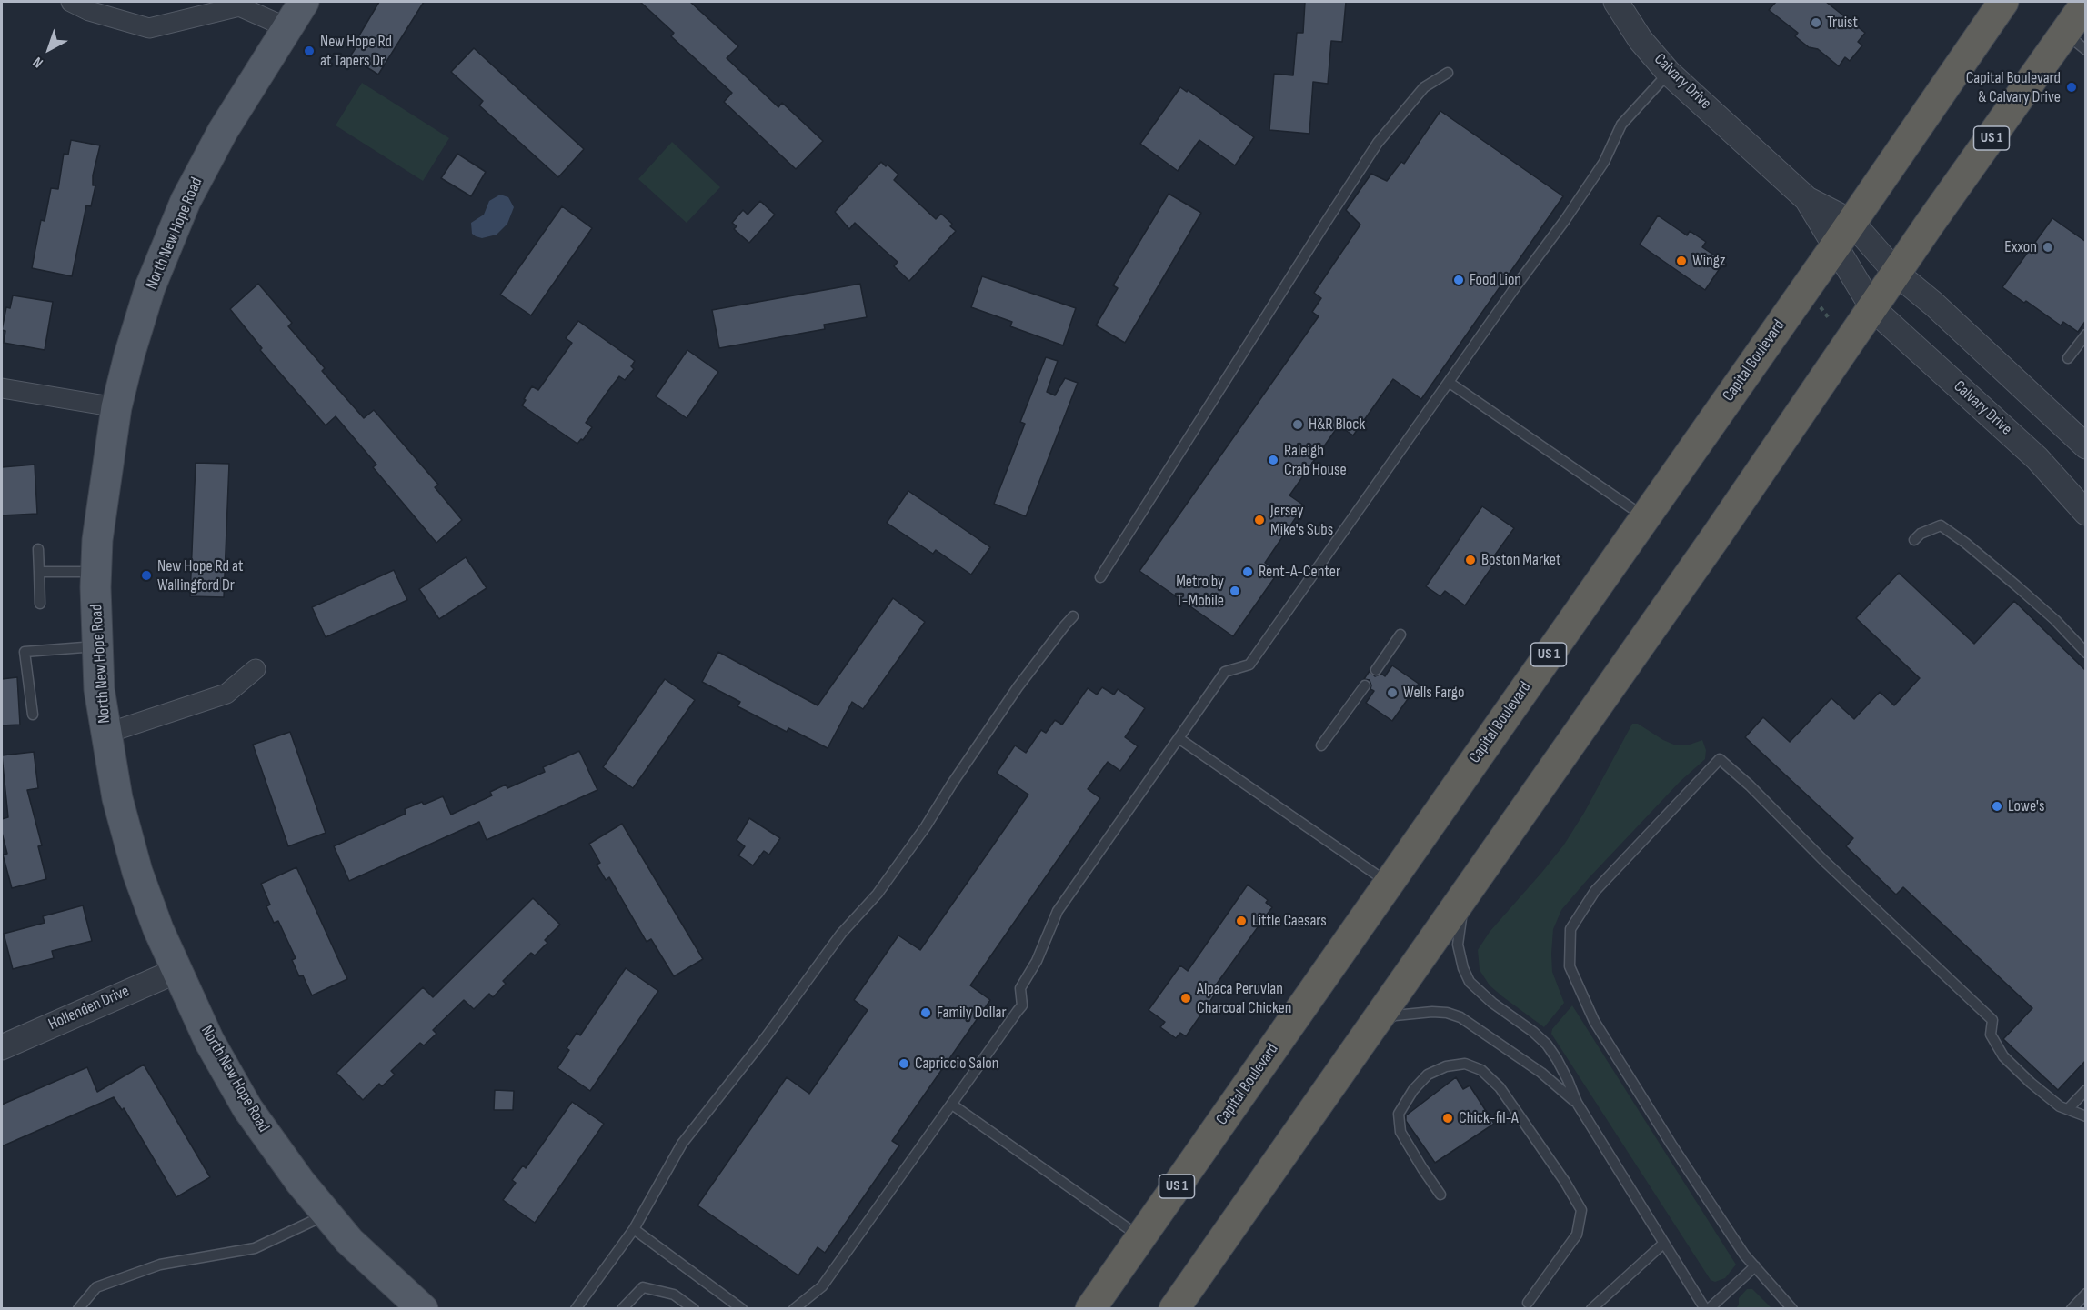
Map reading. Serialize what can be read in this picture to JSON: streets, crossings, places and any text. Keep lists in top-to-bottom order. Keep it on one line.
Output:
{"streets":{"highway":["US 1","Capital Boulevard"],"main road":["North New Hope Road"],"street":["Calvary Drive","Hollenden Drive"]},"crossings":[["Calvary Drive","US 1"],["Calvary Drive","Capital Boulevard"],["North New Hope Road","Hollenden Drive"]],"places":["Truist","New Hope Rd at Tapers Dr","Capital Boulevard & Calvary Drive","Exxon","Wingz","Food Lion","H&R Block","Raleigh Crab House","Jersey Mike's Subs","Boston Market","Rent-A-Center","New Hope Rd at Wallingford Dr","Metro by T-Mobile","Wells Fargo","Lowe's","Little Caesars","Alpaca Peruvian Charcoal Chicken","Family Dollar","Capriccio Salon","Chick-fil-A"],"north":"bottom left"}
